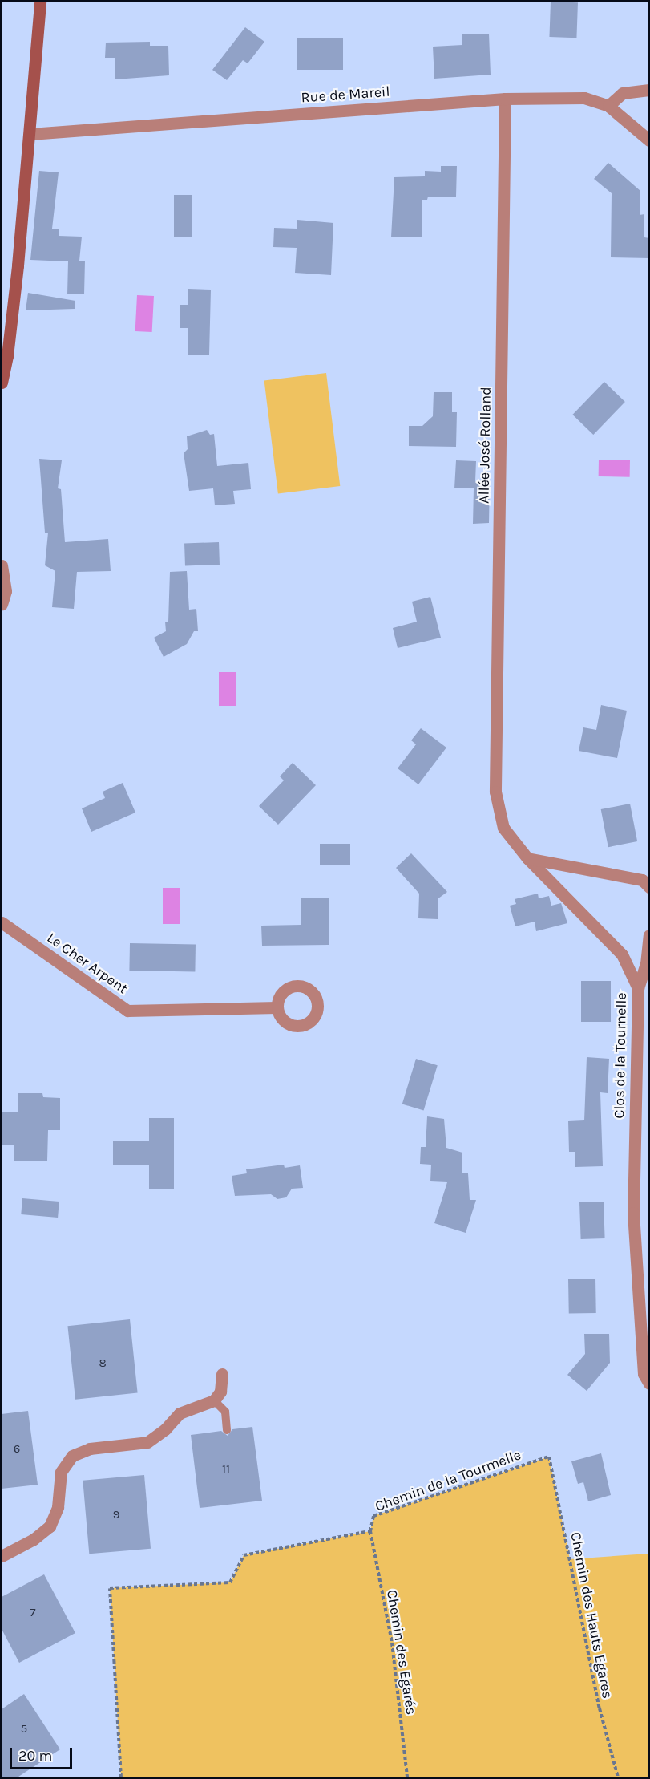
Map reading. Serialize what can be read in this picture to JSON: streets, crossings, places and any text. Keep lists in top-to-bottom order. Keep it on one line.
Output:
{"streets":{"street":["Rue de Mareil","Allée José Rolland","Le Cher Arpent","Clos de la Tournelle"],"path":["Chemin de la Tourmelle","Chemin des Hauts Egares","Chemin des Egarés"]},"crossings":[["Rue de Mareil","Allée José Rolland"],["Allée José Rolland","Clos de la Tournelle"],["Chemin de la Tourmelle","Chemin des Hauts Egares"],["Chemin de la Tourmelle","Chemin des Egarés"]],"house_numbers":["8","6","11","9","7","5"],"scale_bar":"20 m"}
